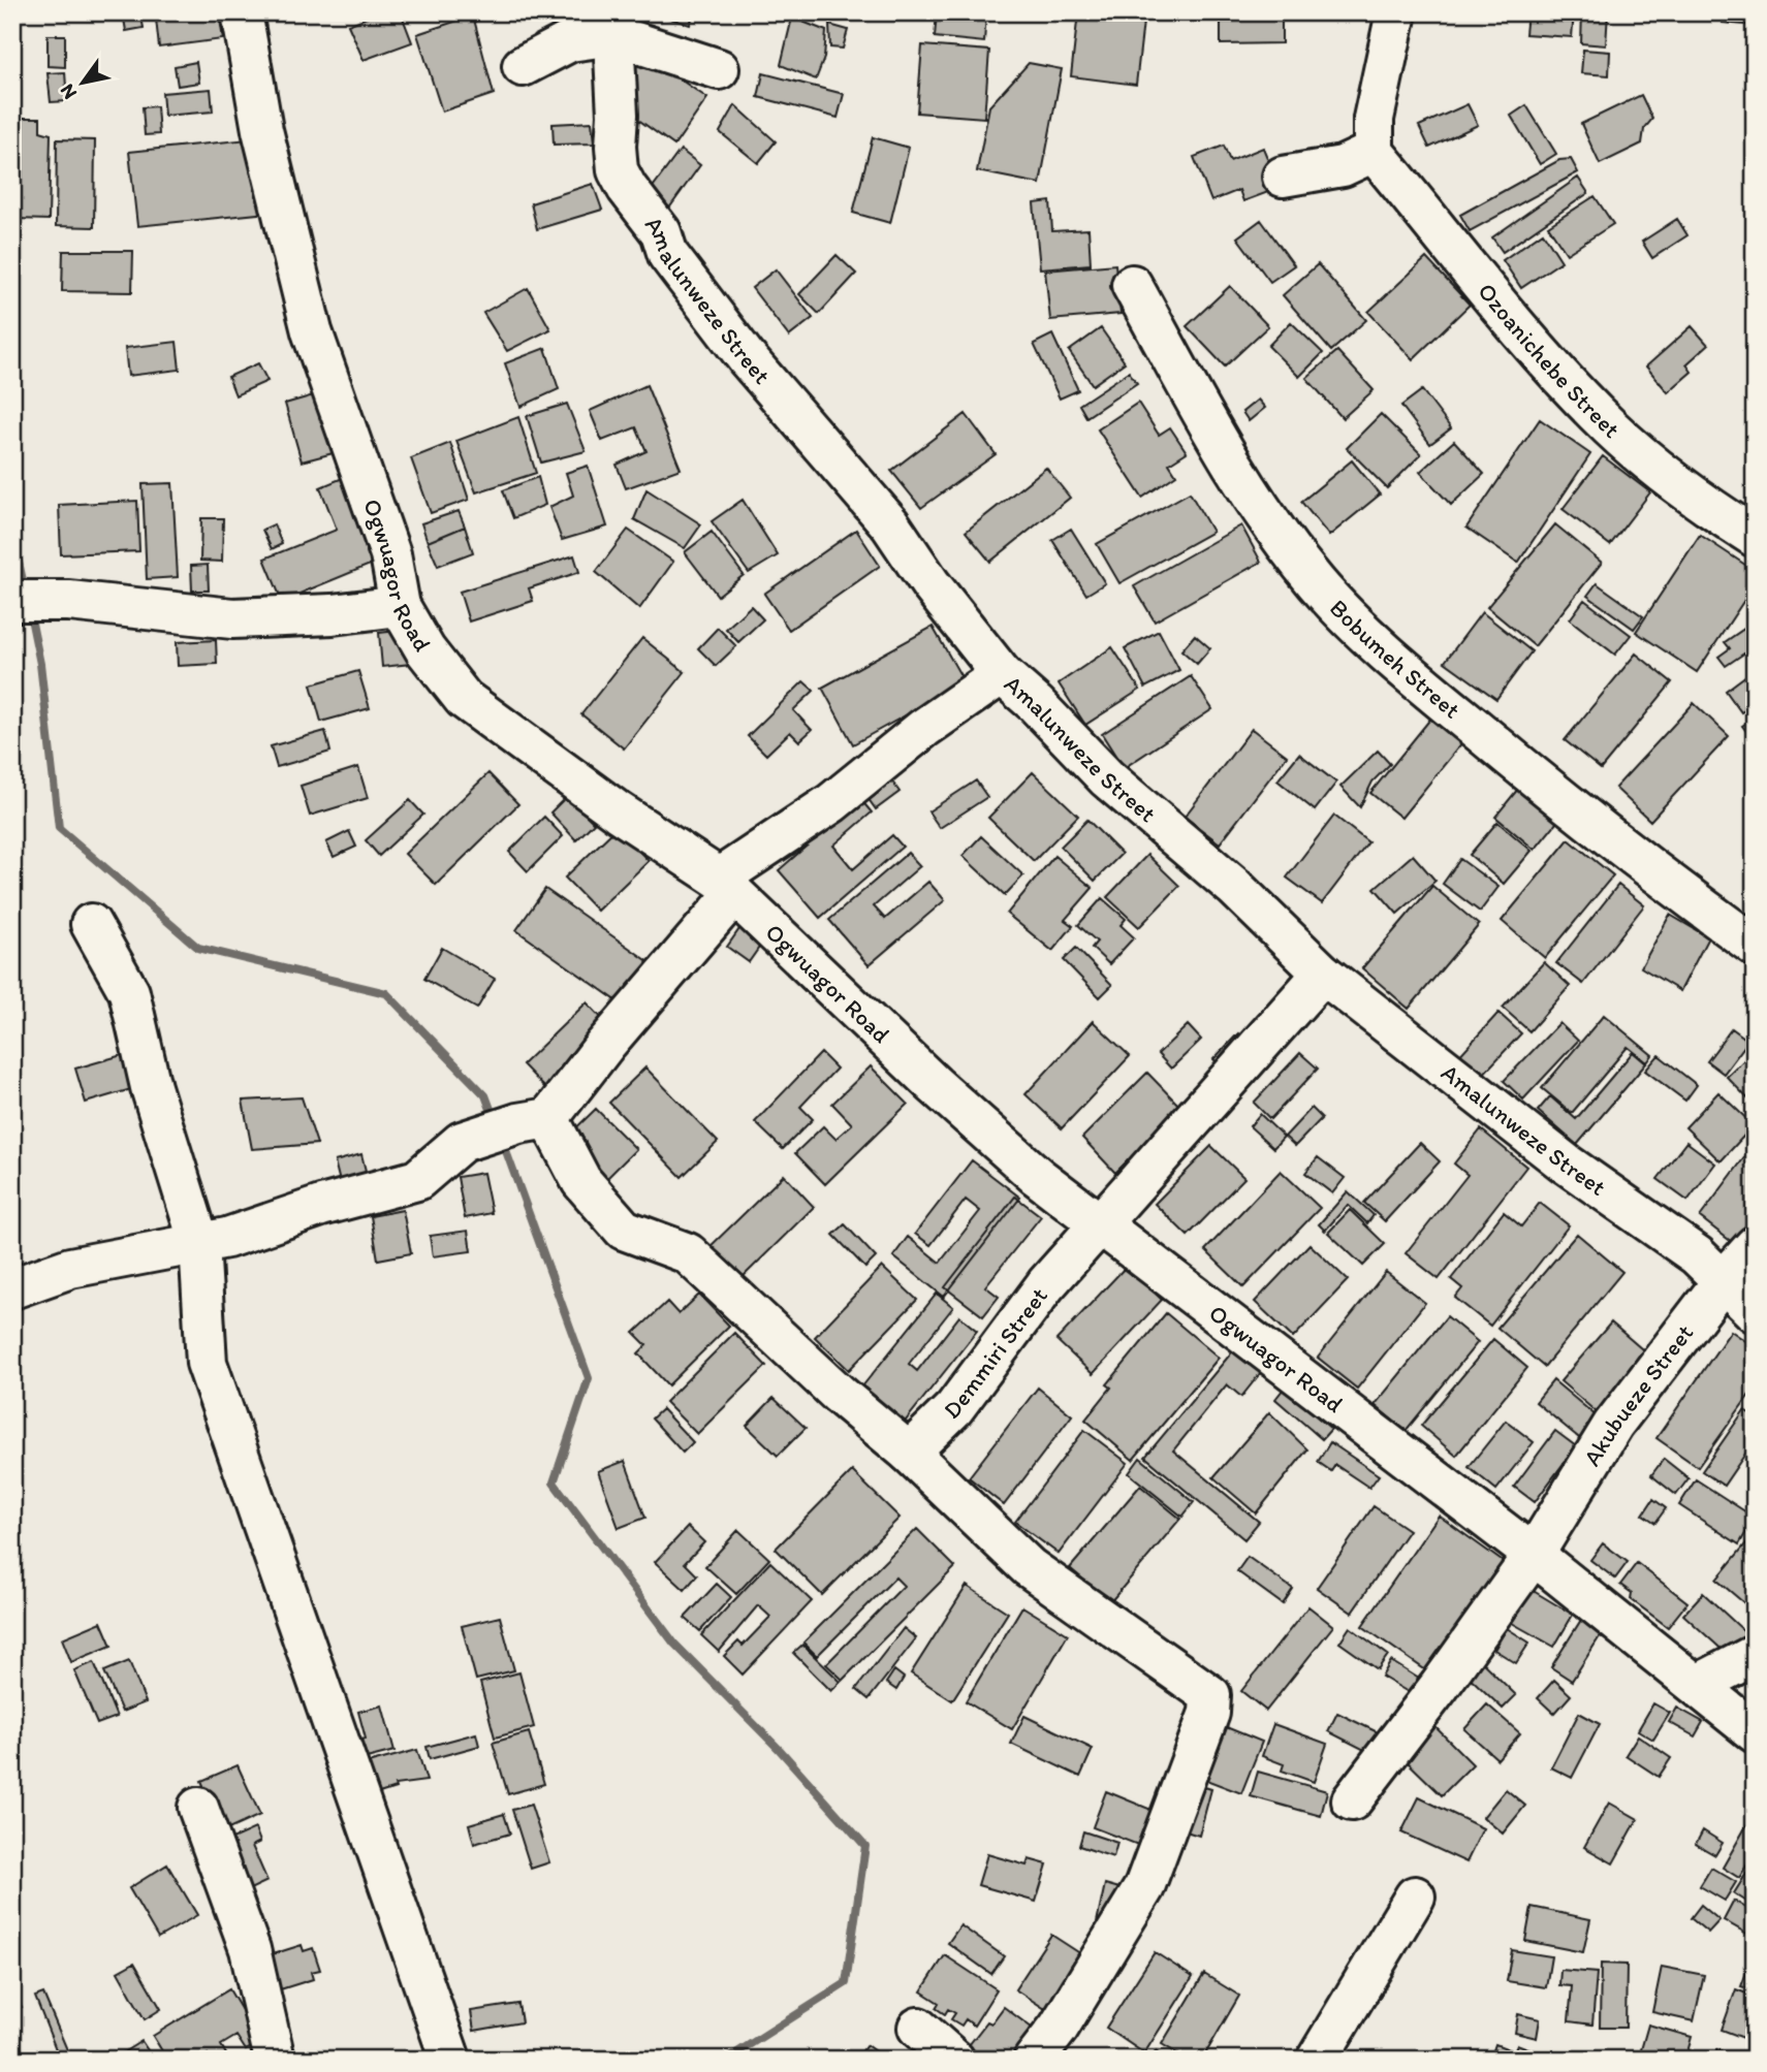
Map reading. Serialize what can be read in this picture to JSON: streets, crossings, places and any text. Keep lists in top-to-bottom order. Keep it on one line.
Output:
{"streets":{"street":["Amalunweze Street","Ozoanichebe Street","Ogwuagor Road","Bobumeh Street","Demmiri Street","Akubueze Street"]},"crossings":[["Amalunweze Street","Demmiri Street"],["Amalunweze Street","Akubueze Street"],["Ogwuagor Road","Demmiri Street"],["Ogwuagor Road","Akubueze Street"]],"north":"bottom left"}
